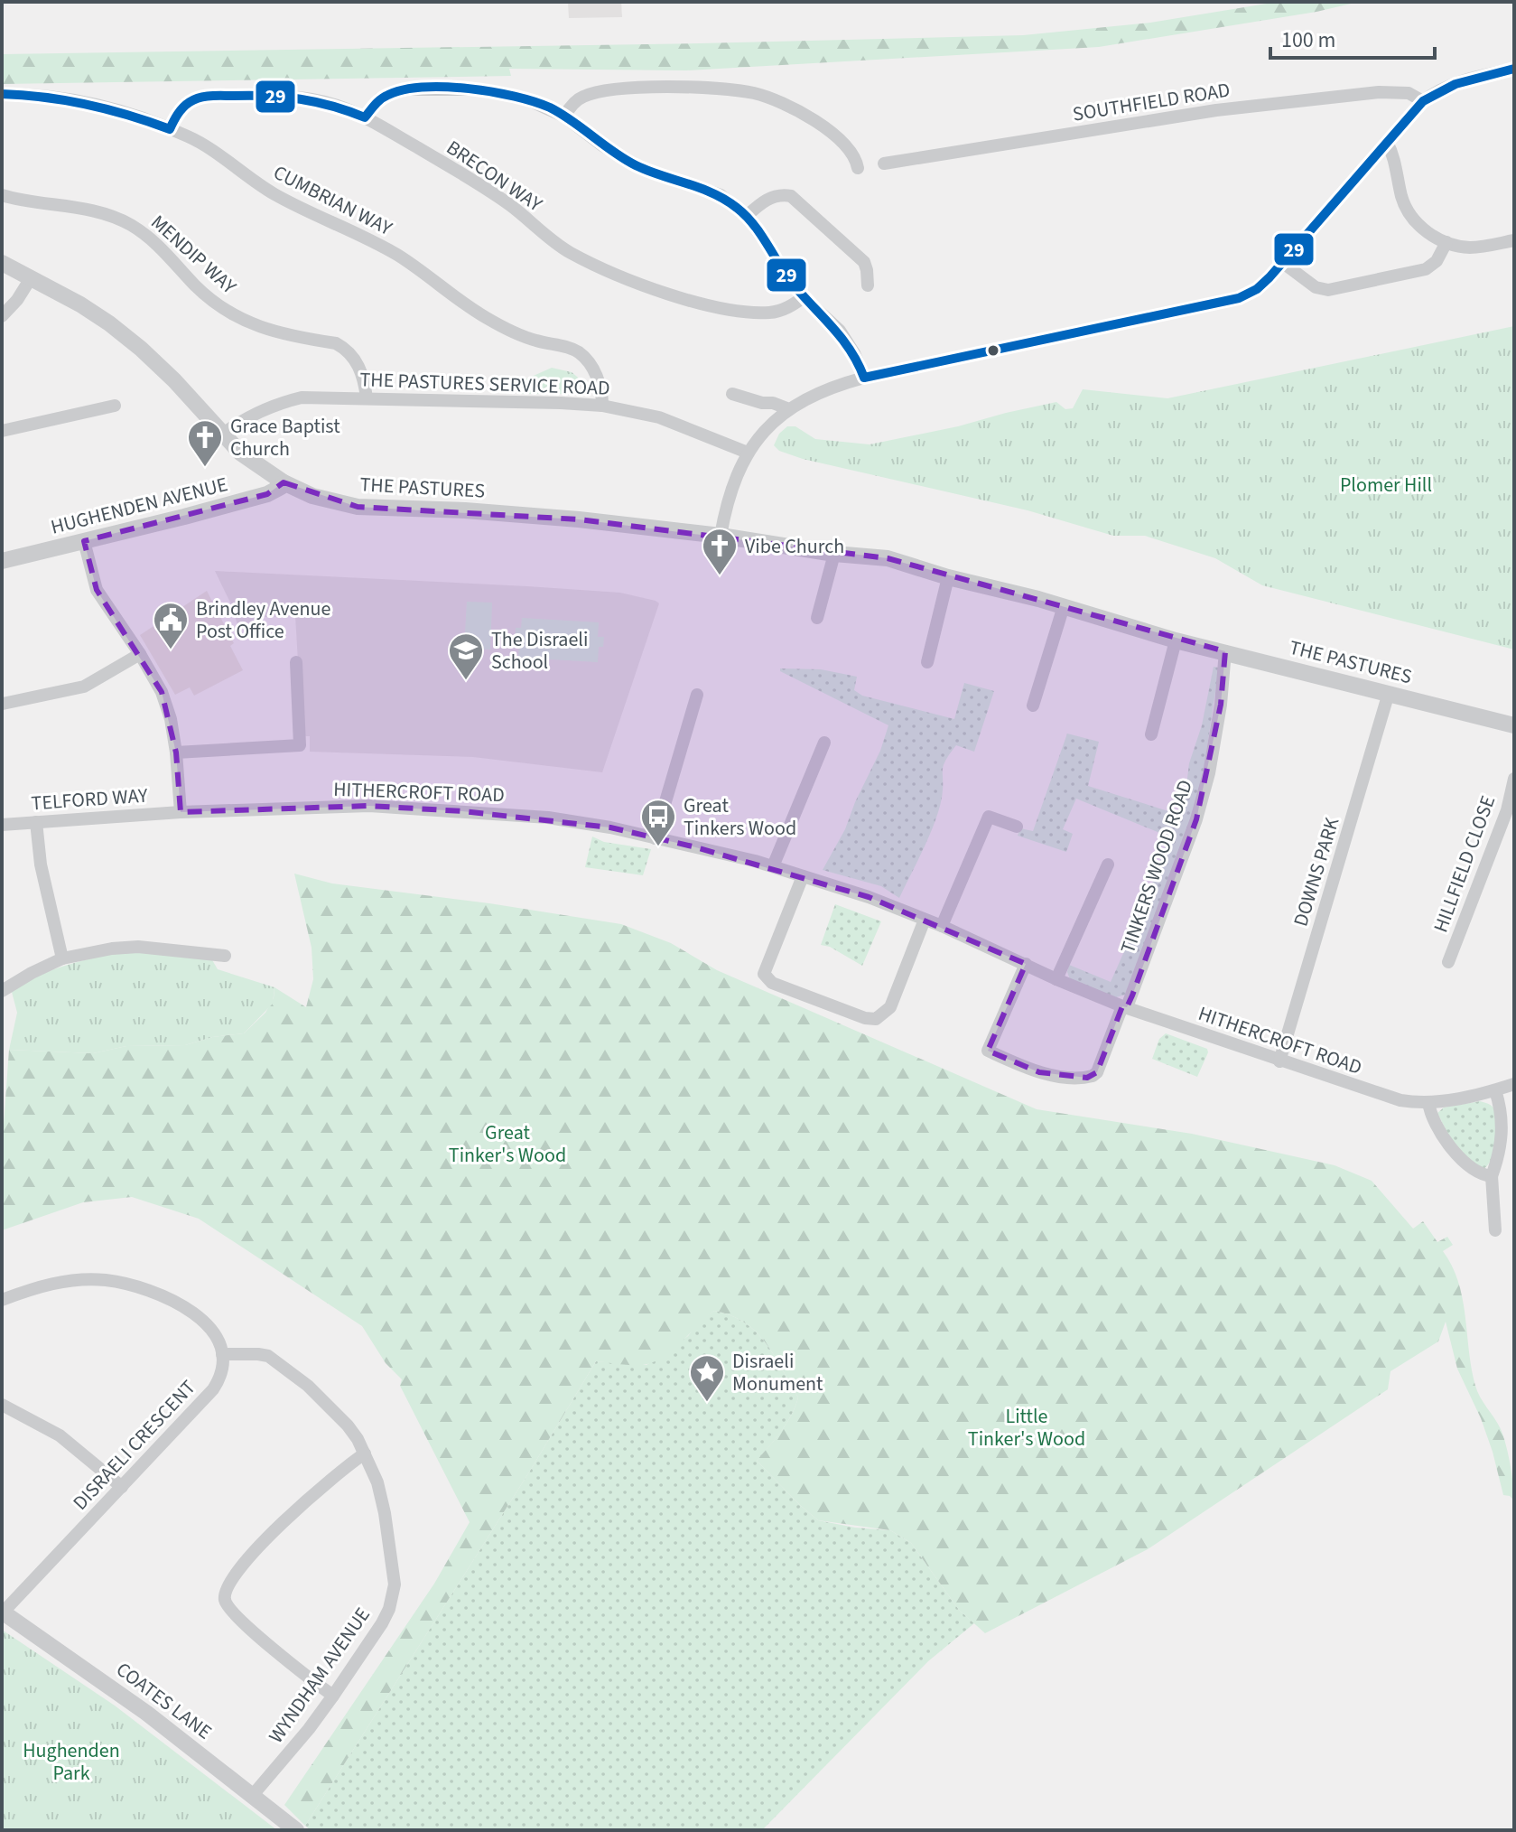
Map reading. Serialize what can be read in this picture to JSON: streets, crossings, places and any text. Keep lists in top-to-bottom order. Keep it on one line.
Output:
{"streets":{"street":["SOUTHFIELD ROAD","BRECON WAY","CUMBRIAN WAY","MENDIP WAY","THE PASTURES SERVICE ROAD","THE PASTURES","HUGHENDEN AVENUE","HITHERCROFT ROAD","TELFORD WAY","HILLFIELD CLOSE","TINKERS WOOD ROAD","DOWNS PARK","DISRAELI CRESCENT","WYNDHAM AVENUE","COATES LANE"]},"crossings":[["BRECON WAY","CUMBRIAN WAY"],["CUMBRIAN WAY","THE PASTURES SERVICE ROAD"],["MENDIP WAY","THE PASTURES SERVICE ROAD"],["THE PASTURES SERVICE ROAD","THE PASTURES"],["THE PASTURES","HUGHENDEN AVENUE"],["THE PASTURES","TINKERS WOOD ROAD"],["THE PASTURES","DOWNS PARK"],["HITHERCROFT ROAD","TELFORD WAY"],["HITHERCROFT ROAD","TINKERS WOOD ROAD"],["HITHERCROFT ROAD","DOWNS PARK"],["DISRAELI CRESCENT","WYNDHAM AVENUE"],["DISRAELI CRESCENT","COATES LANE"],["WYNDHAM AVENUE","COATES LANE"]],"parks":["Plomer Hill","Great Tinker's Wood","Little Tinker's Wood","Hughenden Park"],"places":{"church":["Grace Baptist Church","Vibe Church"],"public building":["Brindley Avenue Post Office"],"school or university":["The Disraeli School"],"bus stop":["Great Tinkers Wood"],"place":["Disraeli Monument"]},"lines":["transit line 29"],"scale_bar":"100 m"}
